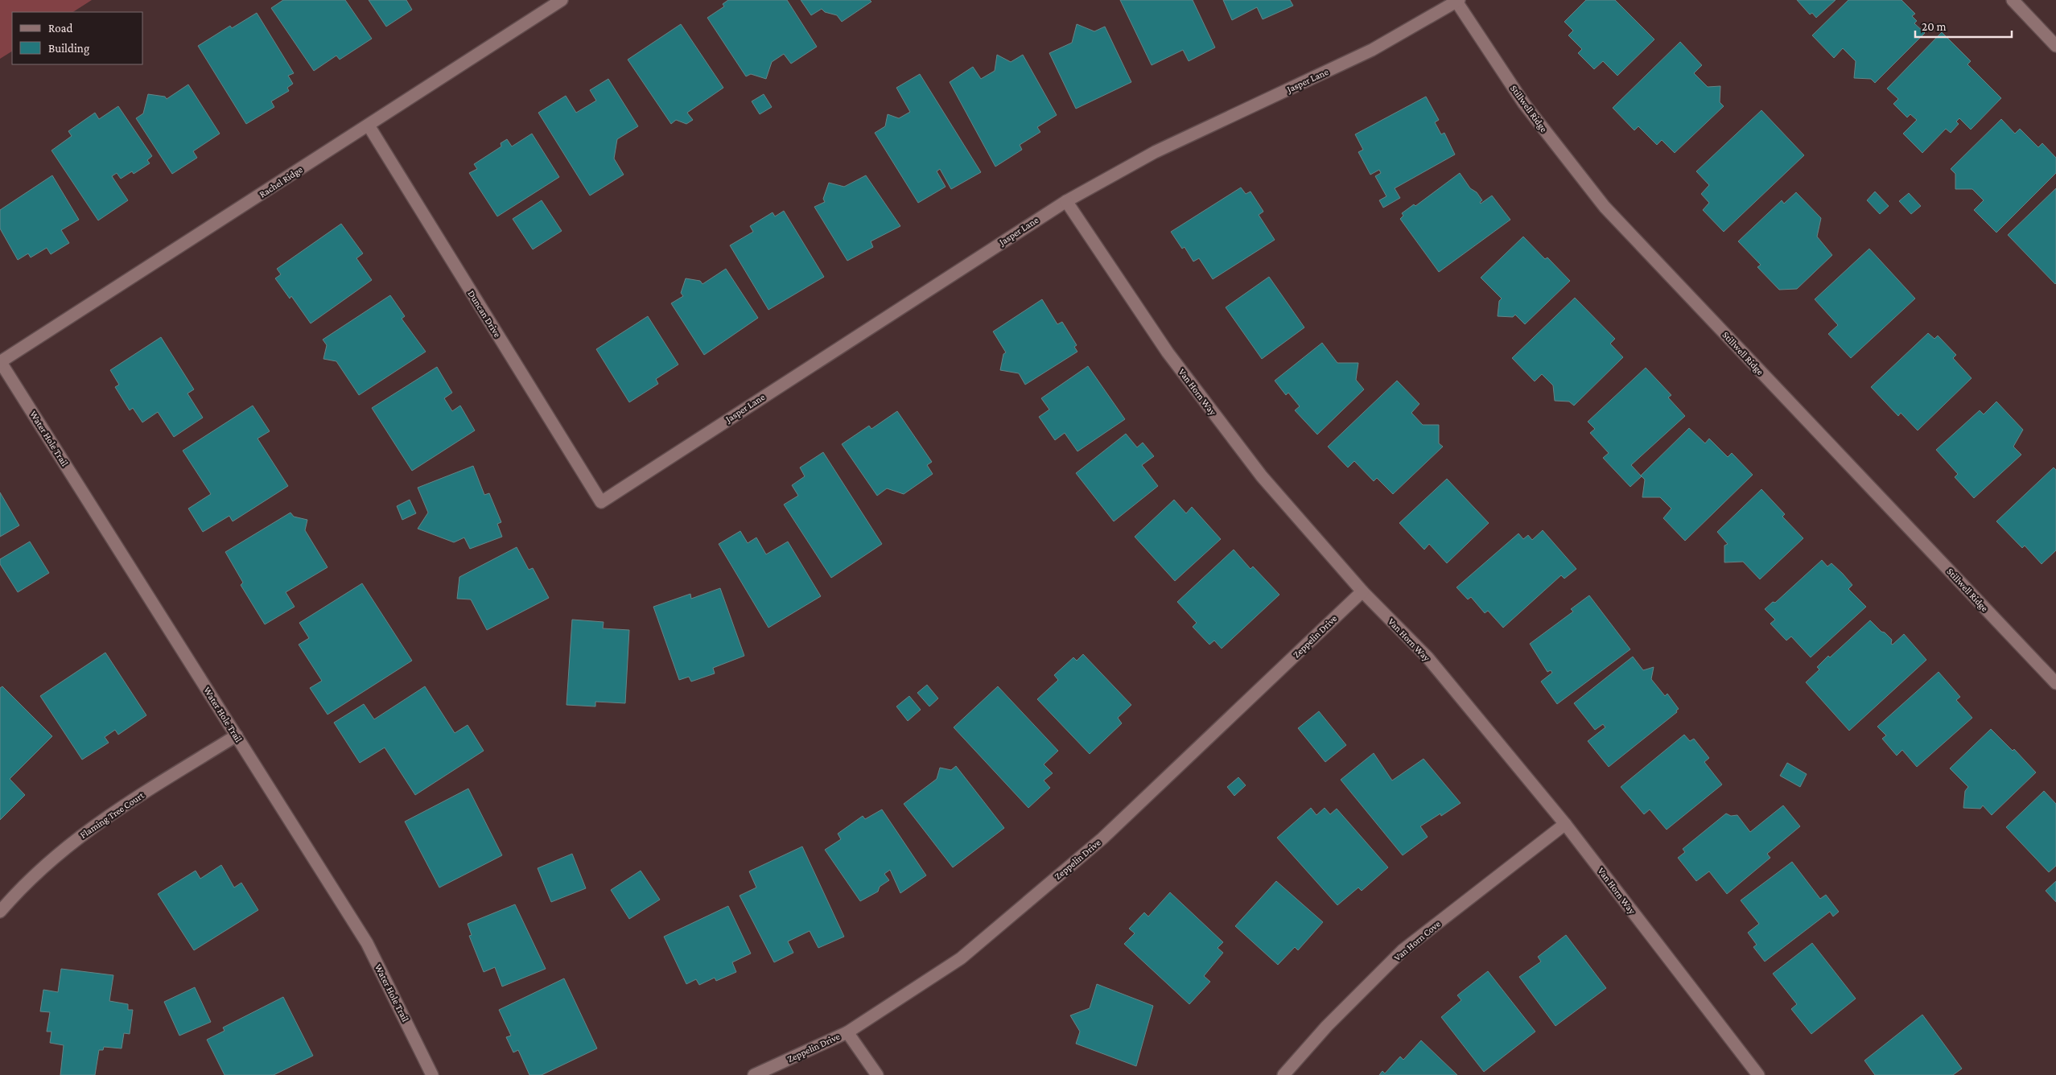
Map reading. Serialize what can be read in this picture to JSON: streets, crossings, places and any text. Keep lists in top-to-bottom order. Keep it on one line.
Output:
{"streets":{"street":["Jasper Lane","Stillwell Ridge","Rachel Ridge","Duncan Drive","Van Horn Way","Water Hole Trail","Zeppelin Drive","Flaming Tree Court","Van Horn Cove"]},"crossings":[["Jasper Lane","Stillwell Ridge"],["Jasper Lane","Duncan Drive"],["Jasper Lane","Van Horn Way"],["Rachel Ridge","Duncan Drive"],["Rachel Ridge","Water Hole Trail"],["Van Horn Way","Zeppelin Drive"],["Van Horn Way","Van Horn Cove"],["Water Hole Trail","Flaming Tree Court"]],"legend":["Road","Building"],"scale_bar":"20 m"}
